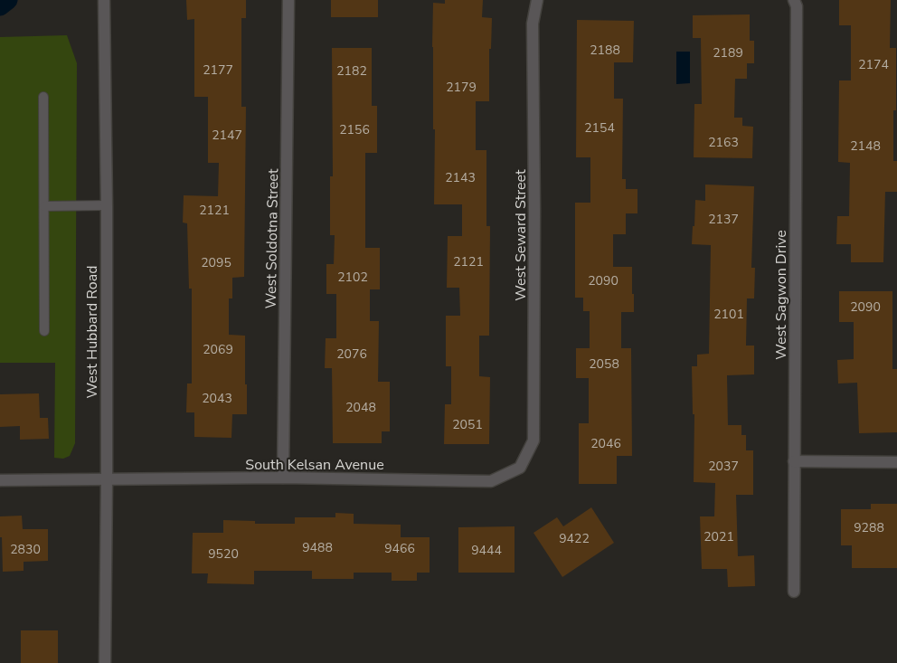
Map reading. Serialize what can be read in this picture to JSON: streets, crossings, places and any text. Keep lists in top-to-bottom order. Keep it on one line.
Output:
{"streets":{"street":["West Seward Street","West Soldotna Street","West Sagwon Drive","West Hubbard Road","South Kelsan Avenue"]},"crossings":[["West Seward Street","South Kelsan Avenue"],["West Soldotna Street","South Kelsan Avenue"],["West Hubbard Road","South Kelsan Avenue"]],"house_numbers":["2188","2189","2174","2177","2182","2179","2154","2156","2147","2163","2148","2143","2121","2137","2121","2095","2102","2090","2090","2101","2069","2076","2058","2043","2048","2051","2046","2037","9288","2021","9422","9488","9466","2830","9444","9520"]}
